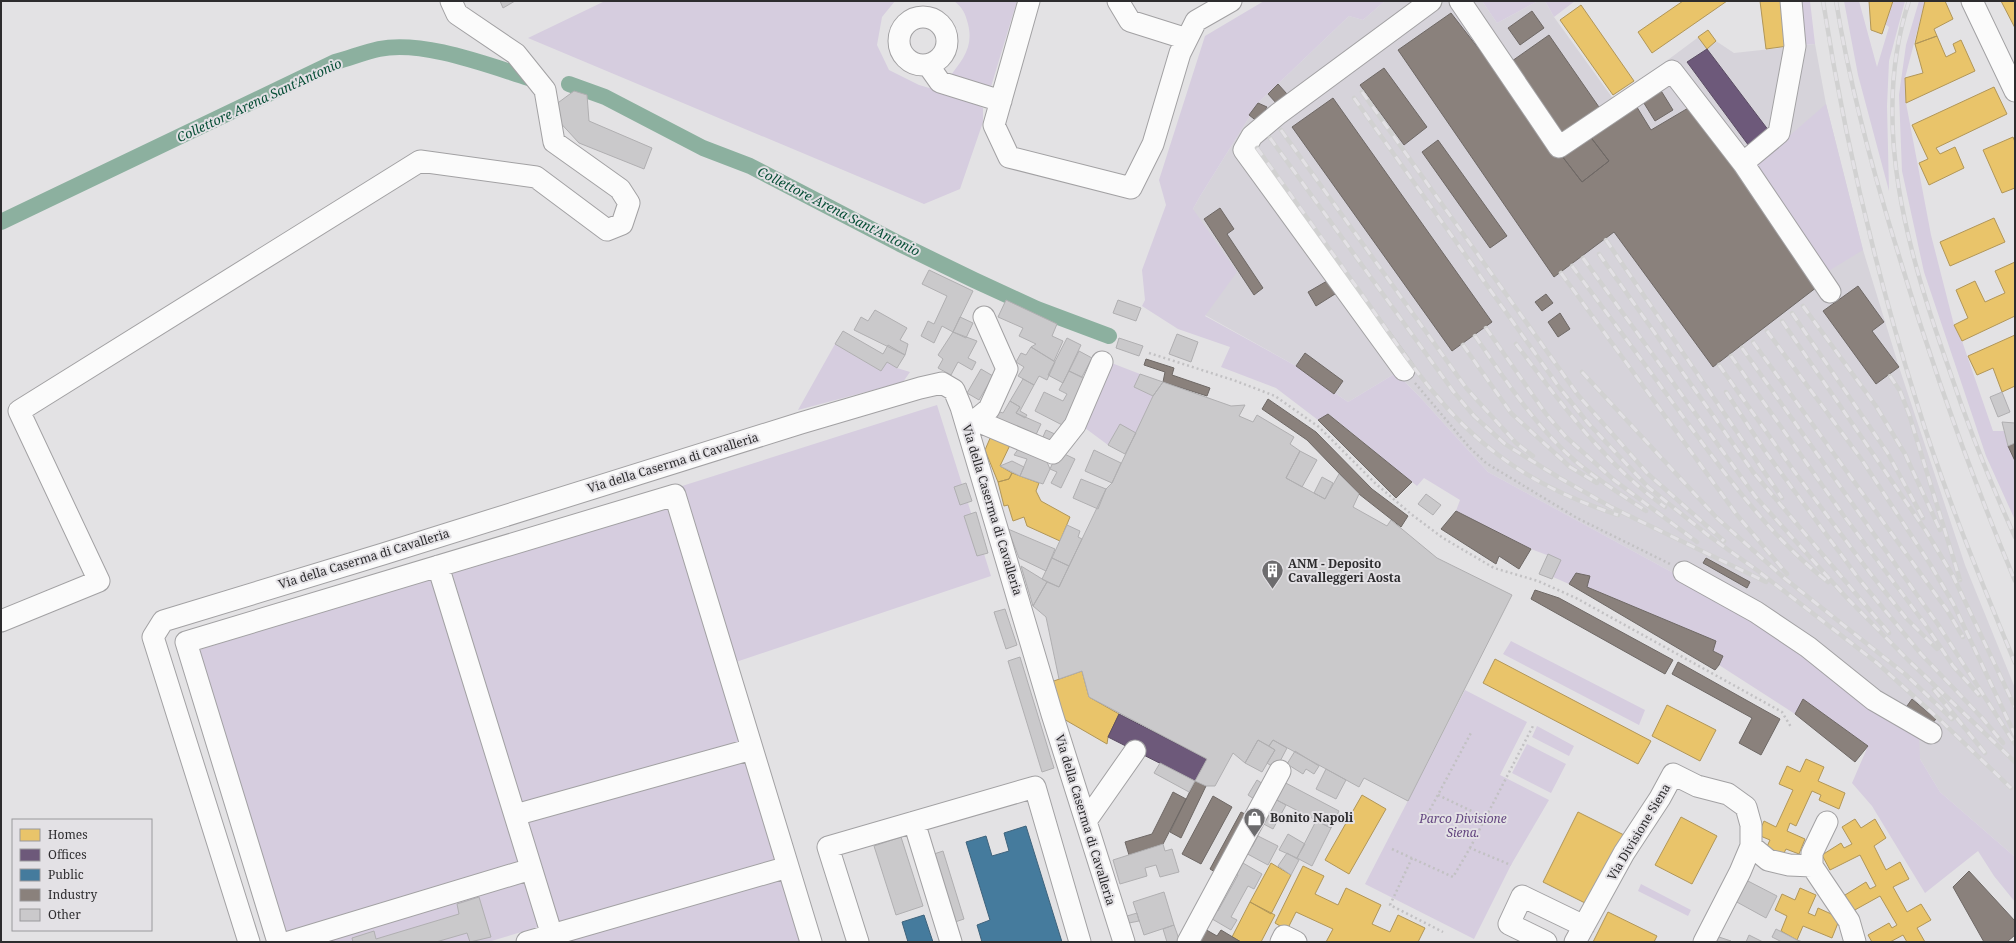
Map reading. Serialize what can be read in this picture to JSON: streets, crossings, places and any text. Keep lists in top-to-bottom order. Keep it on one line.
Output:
{"streets":{"street":["Via della Caserma di Cavalleria","Via Divisione Siena"]},"water":["Collettore Arena Sant'Antonio"],"parks":["Parco Divisione Siena."],"places":{"building":["ANM - Deposito Cavalleggeri Aosta"],"shop":["Bonito Napoli"]},"legend":["Homes","Offices","Public","Industry","Other"]}
